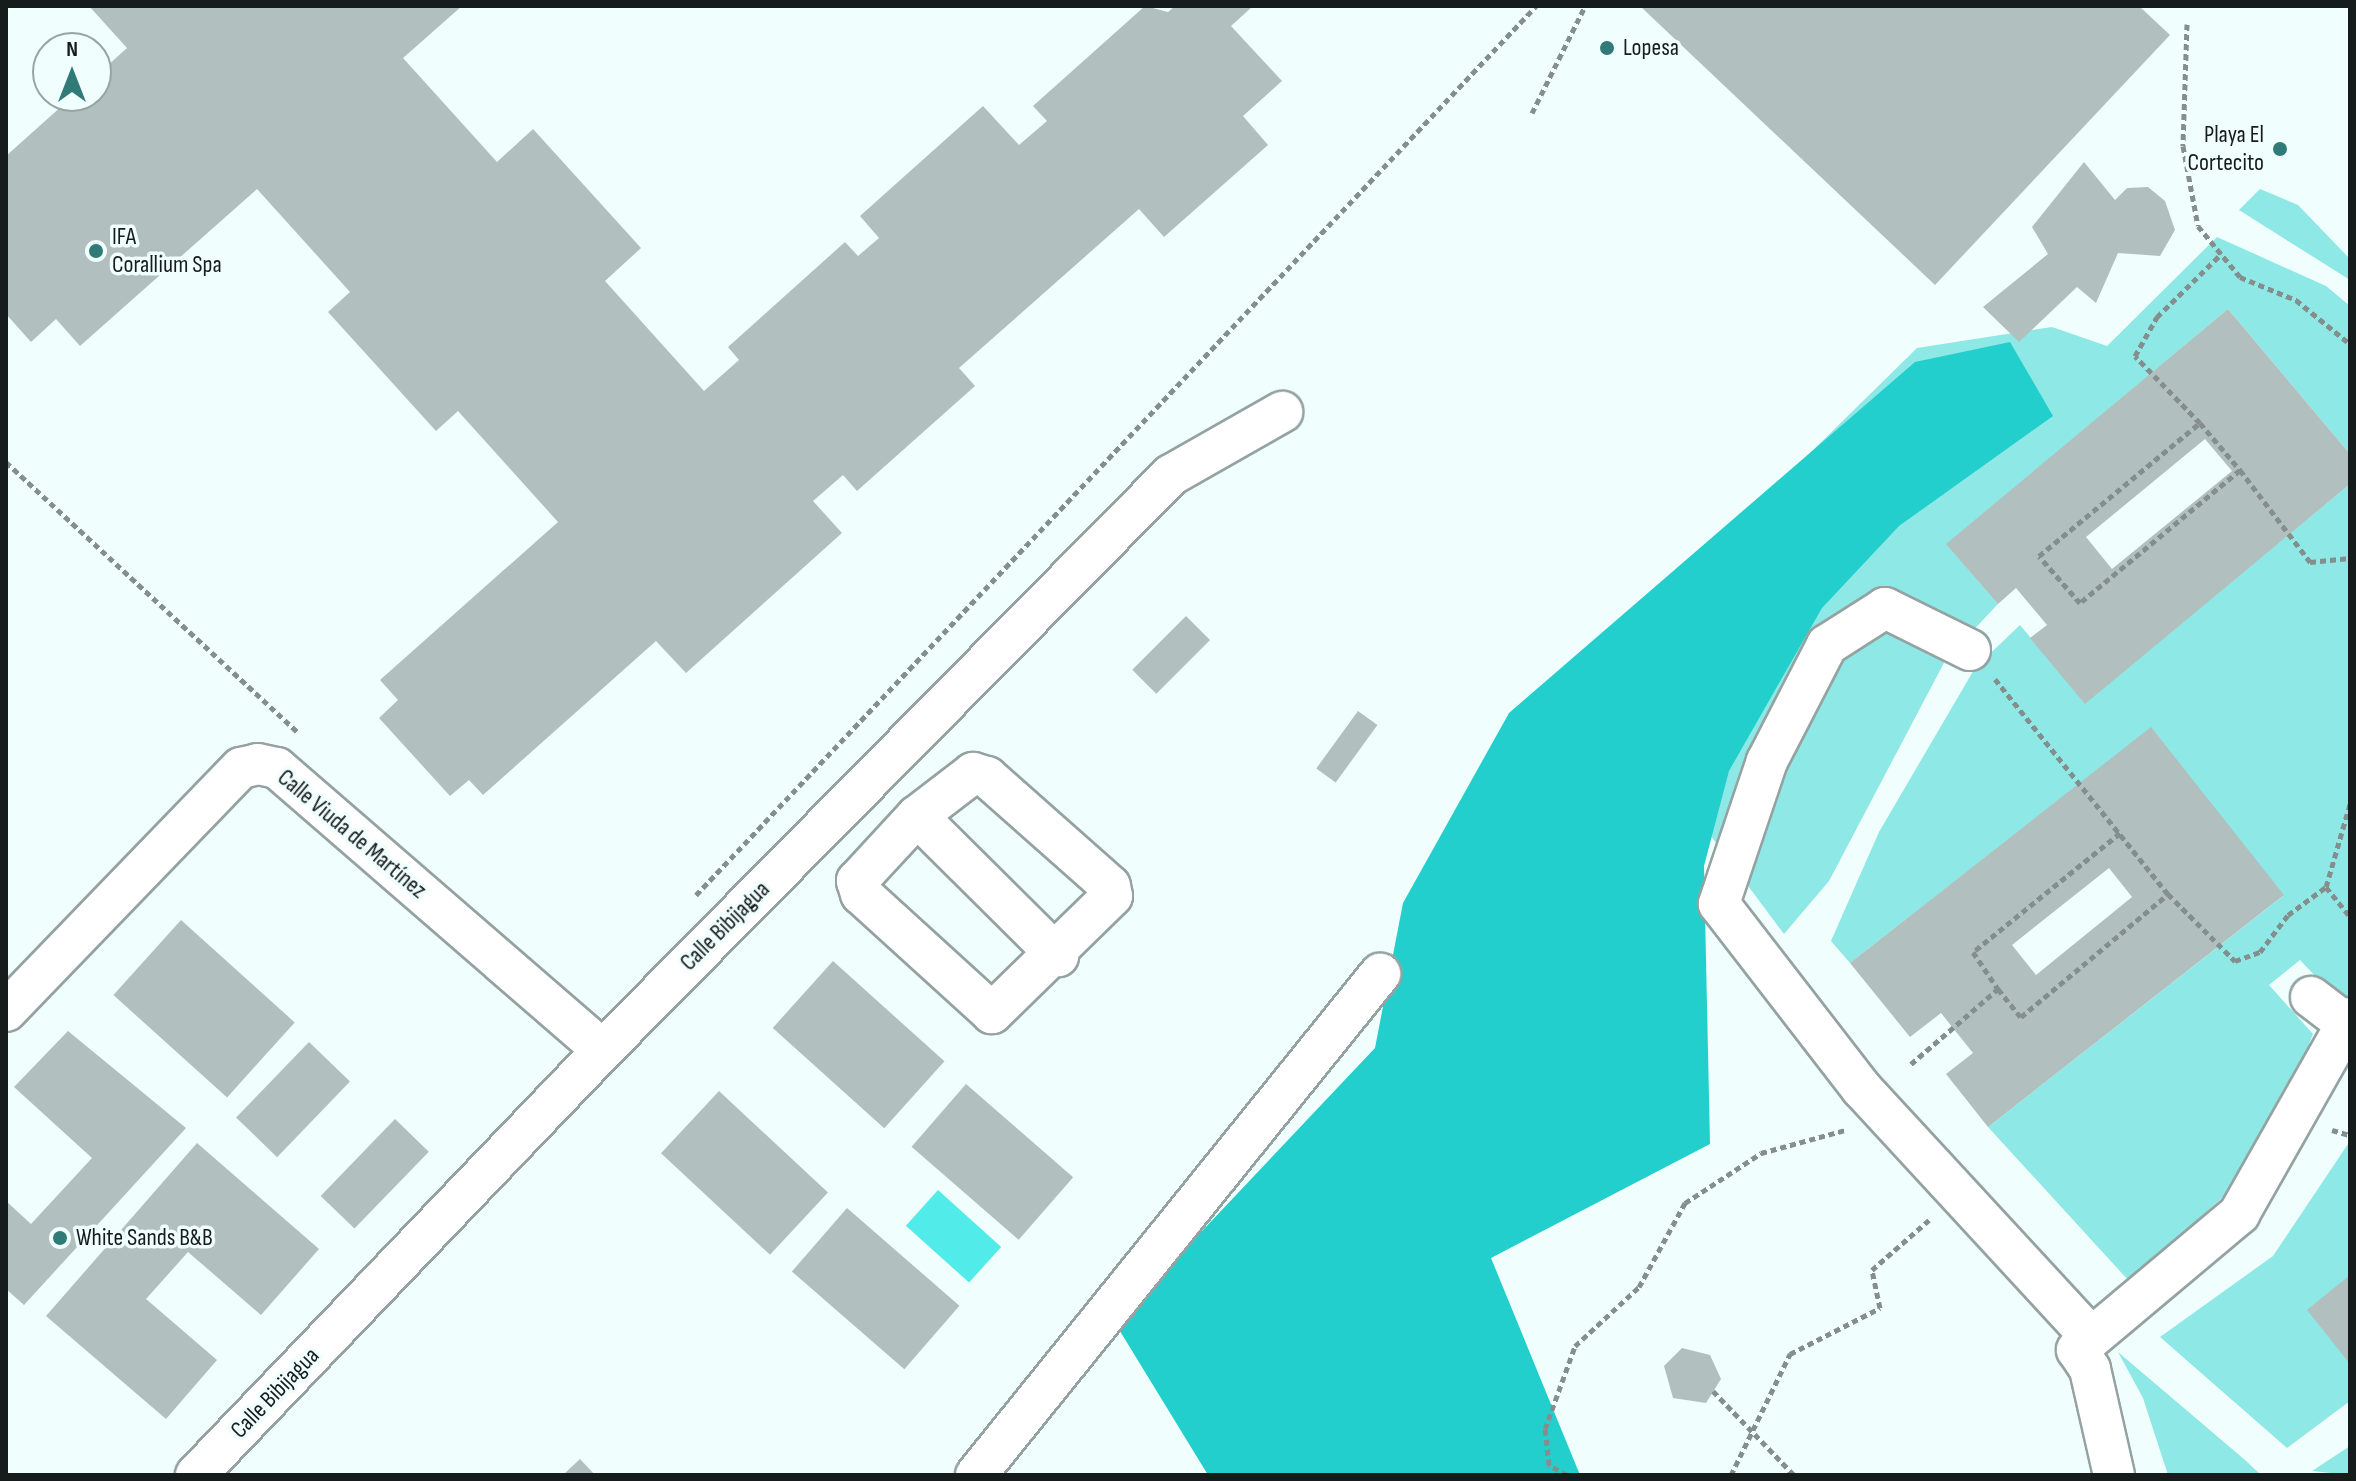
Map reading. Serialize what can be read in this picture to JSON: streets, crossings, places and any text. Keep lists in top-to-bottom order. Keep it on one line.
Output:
{"streets":{"street":["Calle Viuda de Martínez","Calle Bibijagua"]},"crossings":[["Calle Viuda de Martínez","Calle Bibijagua"]],"places":["Lopesa","Playa El Cortecito","IFA Corallium Spa","White Sands B&B"],"north":"top"}
